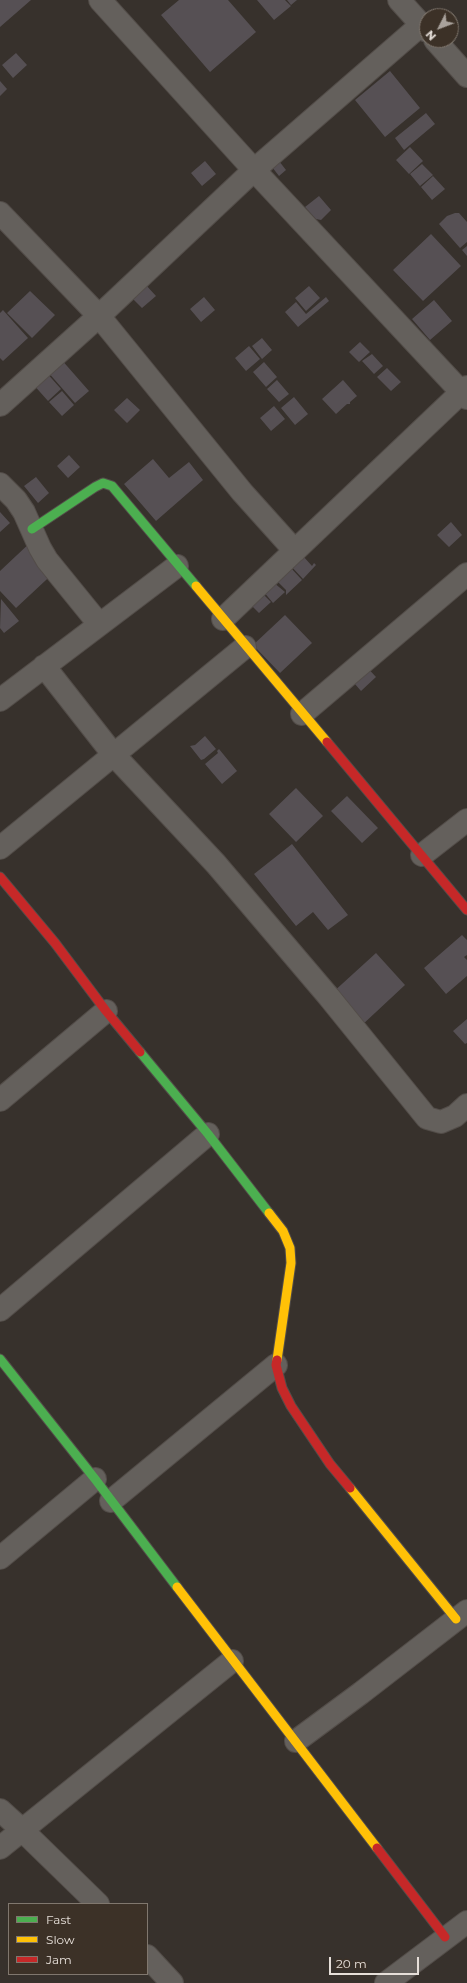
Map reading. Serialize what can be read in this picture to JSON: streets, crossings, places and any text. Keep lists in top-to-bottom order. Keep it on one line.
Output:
{"legend":["Fast","Slow","Jam"],"scale_bar":"20 m","north":"bottom left"}
